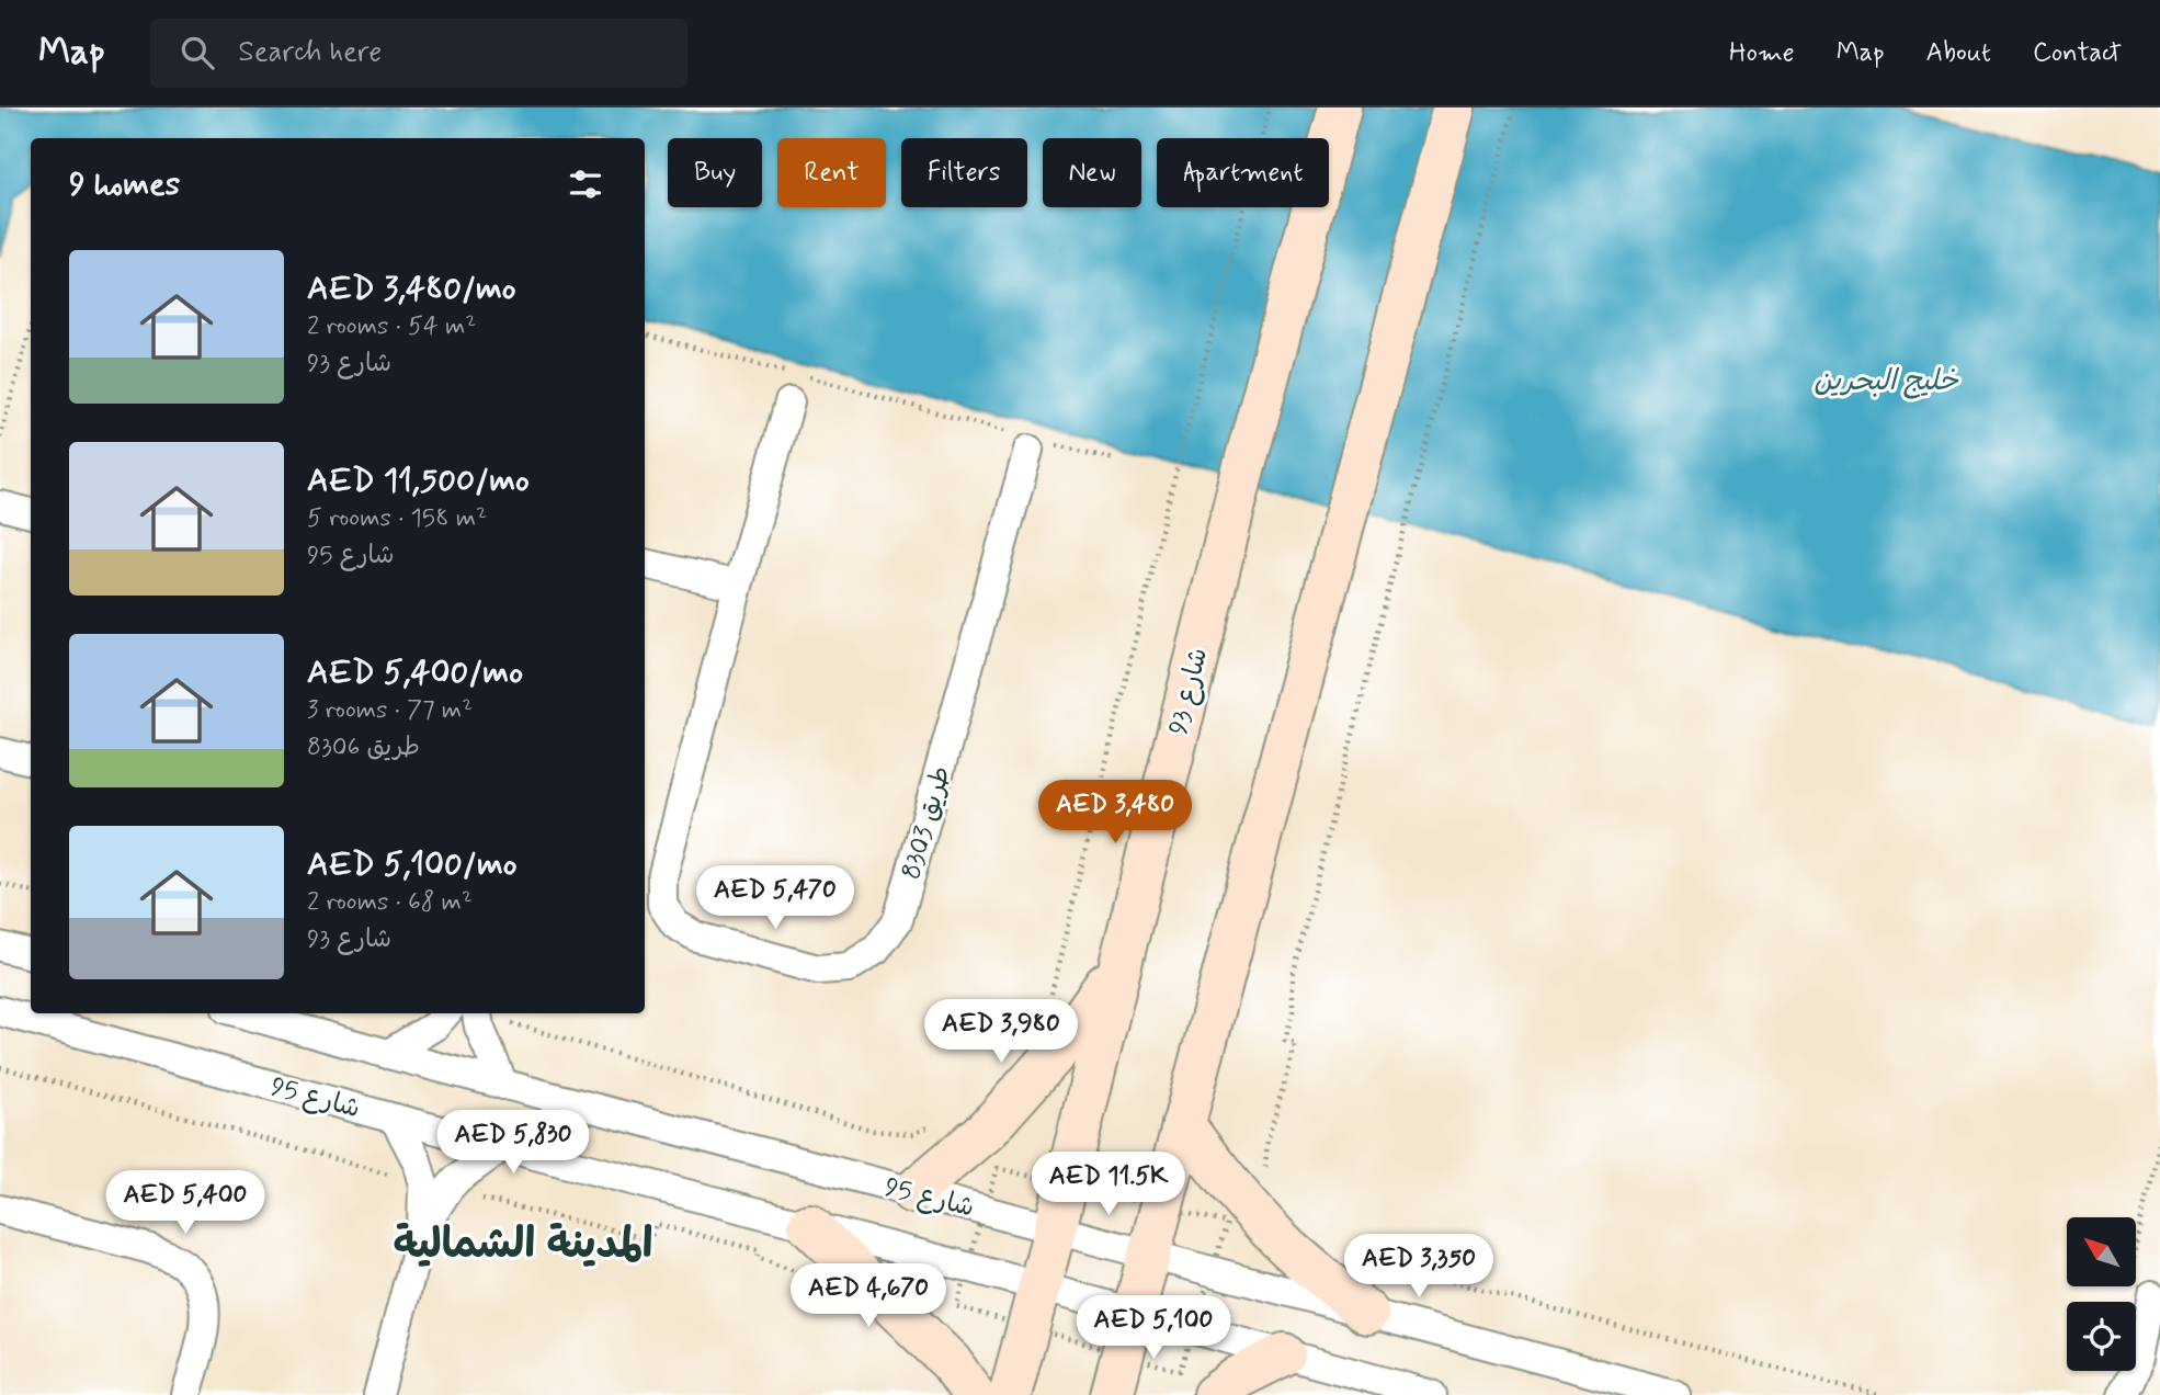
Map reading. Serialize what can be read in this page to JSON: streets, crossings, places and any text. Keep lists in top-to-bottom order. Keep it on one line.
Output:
{"streets":{"street":["شارع 93","طريق 8303","شارع 95"]},"crossings":[["شارع 93","شارع 95"]],"districts":["المدينة الشمالية"],"water":["خليج البحرين"],"north":"top left","page":{"header":"Map","search":"Search here","nav":["Home","Map","About","Contact"],"chip":["Buy","Rent","Filters","New","Apartment"],"heading":"9 homes","list":[{"name":"AED 3,480/mo","note":"2 rooms · 54 m² · شارع 93"},{"name":"AED 11,500/mo","note":"5 rooms · 158 m² · شارع 95"},{"name":"AED 5,400/mo","note":"3 rooms · 77 m² · طريق 8306"},{"name":"AED 5,100/mo","note":"2 rooms · 68 m² · شارع 93"}],"price":["AED 3,480","AED 5,470","AED 3,980","AED 5,830","AED 11.5K","AED 5,400","AED 3,350","AED 4,670","AED 5,100"]}}
